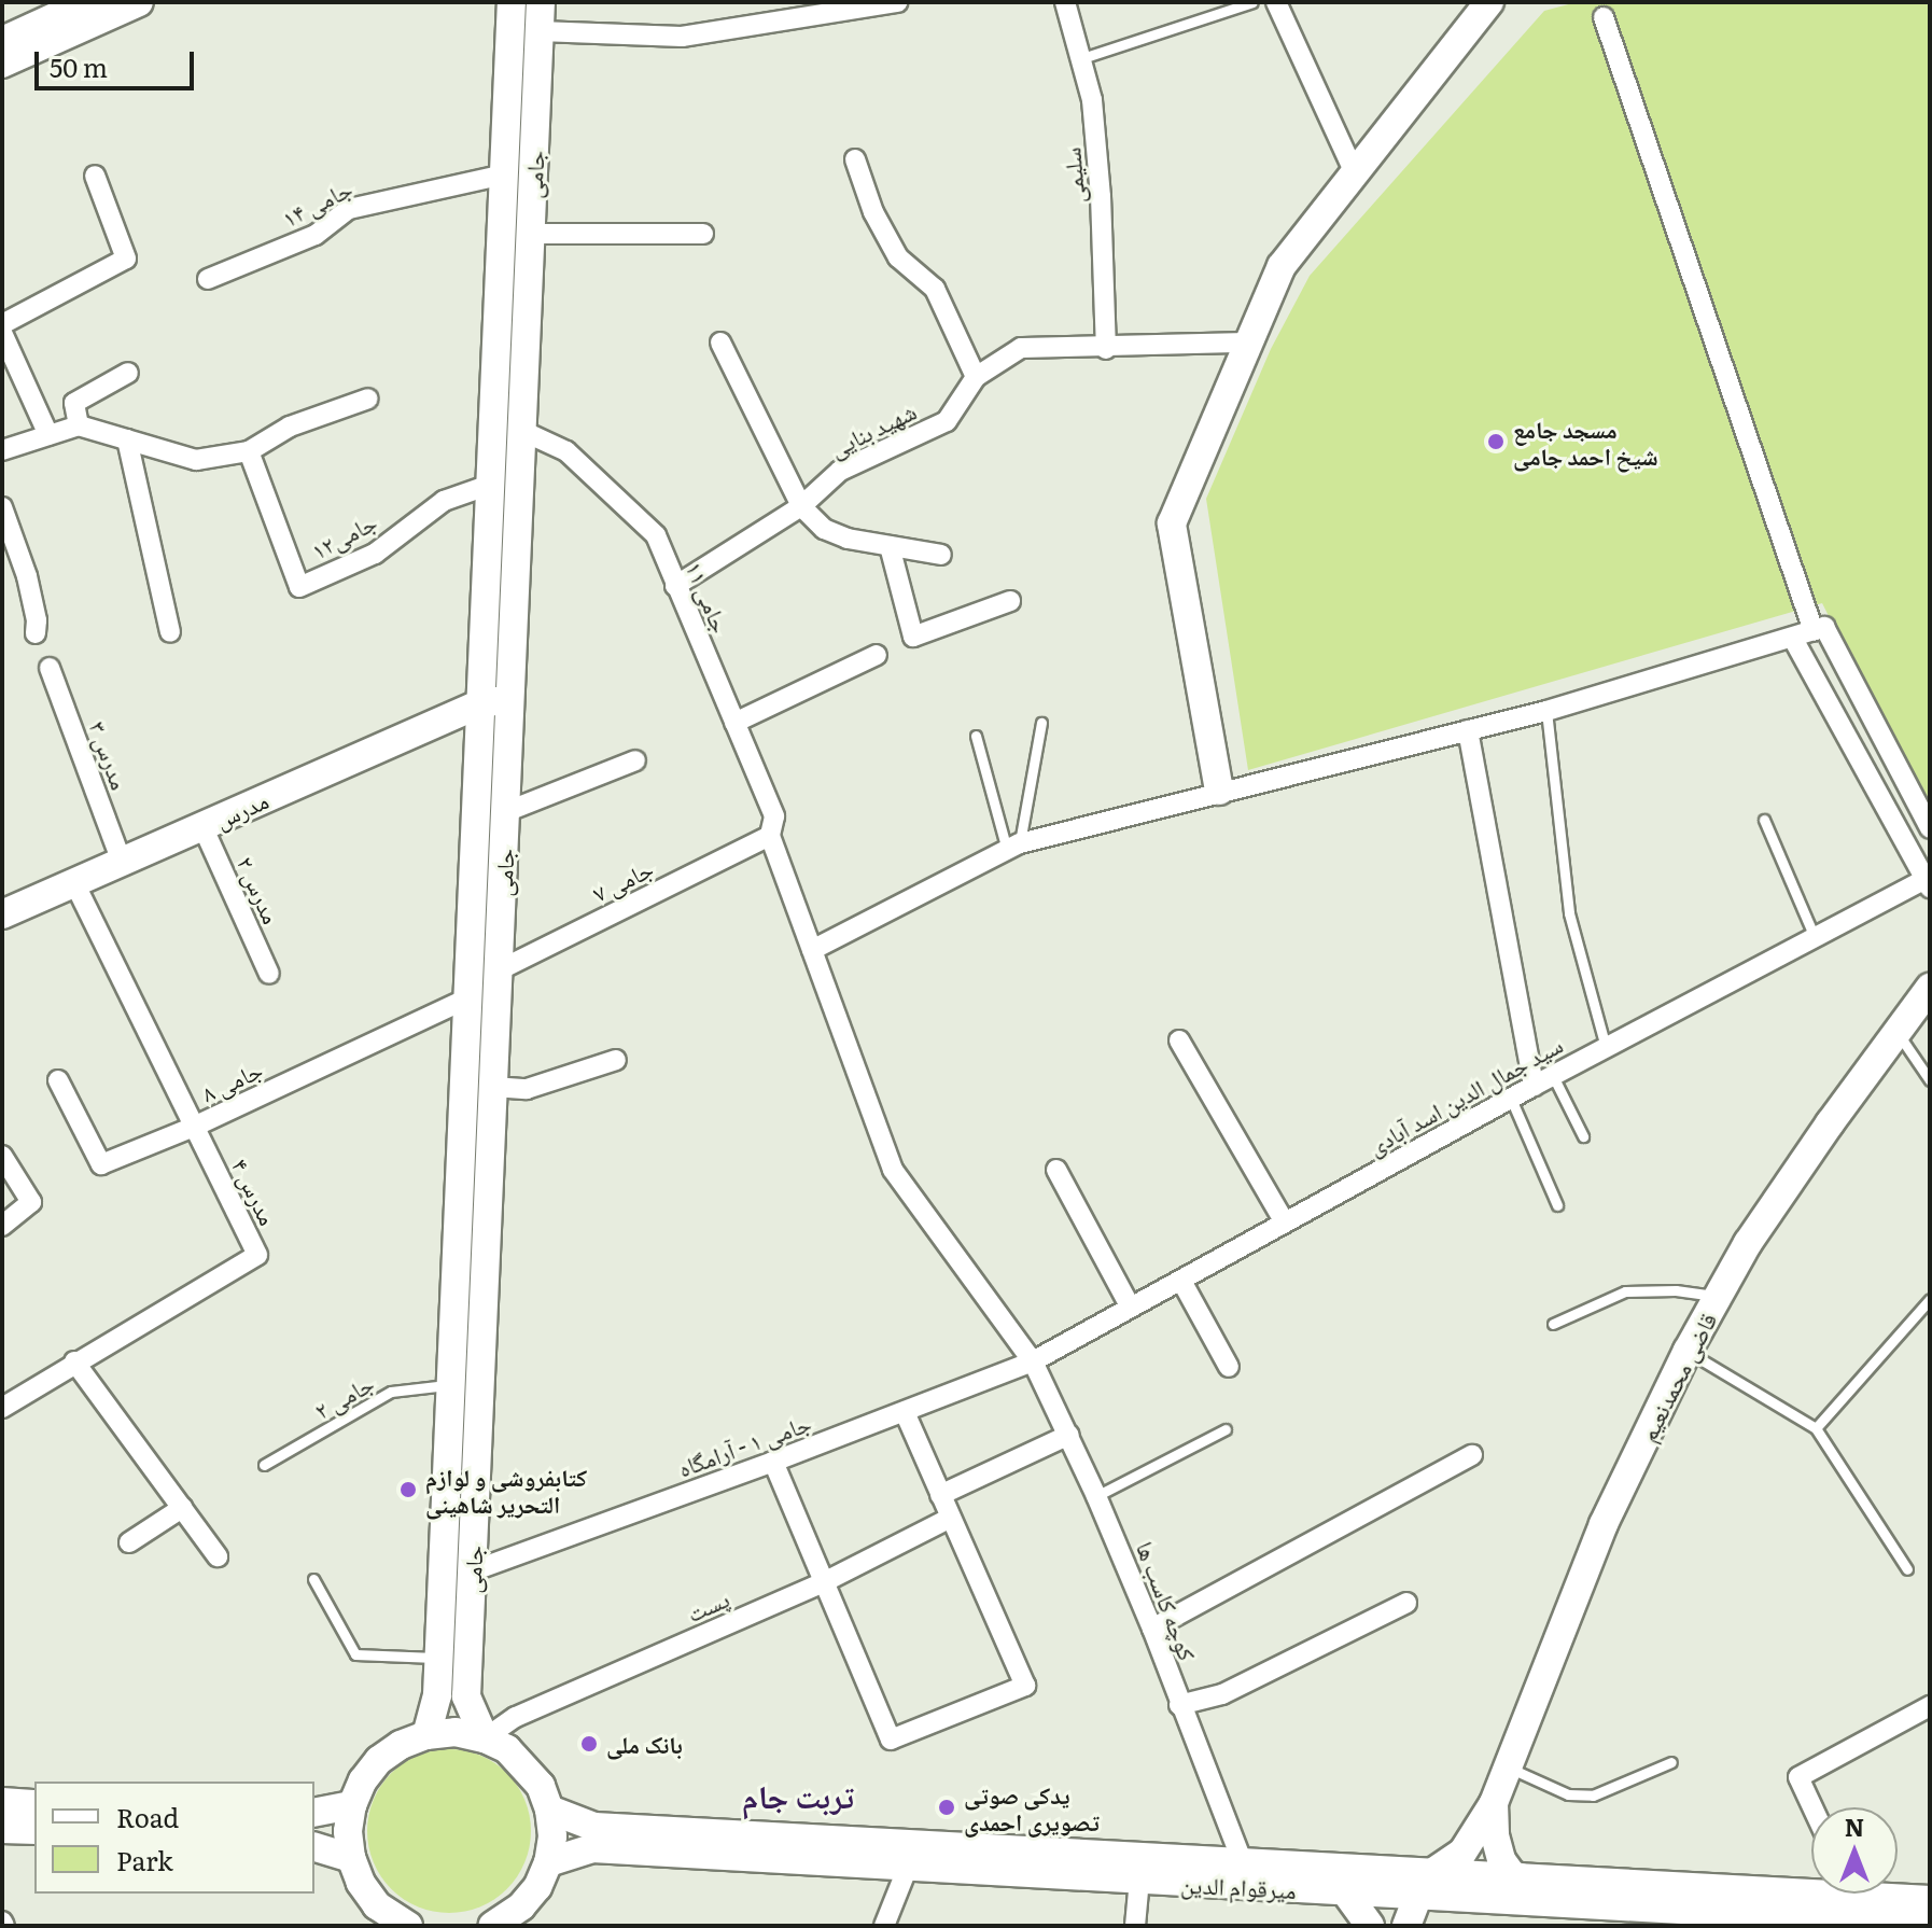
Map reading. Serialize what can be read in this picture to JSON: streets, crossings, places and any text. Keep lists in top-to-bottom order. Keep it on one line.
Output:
{"streets":{"main road":["جامی","مدرس","قاضی محمدنعیم","میرقوام الدین"],"street":["سلیمی","جامی ۱۴","شهید بنایی","جامی۱۲","جامی ۱۱","مدرس ۳","جامی ۷","مدرس ۲","جامی ۸","سید جمال الدین اسد آبادی","مدرس ۴","جامی ۱ - آرامگاه","کوچه کاسب ها","پست"],"lane":["جامی ۲"]},"crossings":[["جامی","جامی ۱۴"],["جامی","جامی۱۲"],["جامی","جامی ۱۱"],["جامی","مدرس"],["جامی","جامی ۷"],["جامی","جامی ۸"],["جامی","جامی ۲"],["جامی","جامی ۱ - آرامگاه"],["جامی","پست"],["سلیمی","شهید بنایی"],["شهید بنایی","جامی ۱۱"],["جامی ۱۱","جامی ۷"],["جامی ۱۱","کوچه کاسب ها"],["مدرس ۳","مدرس"],["مدرس","مدرس ۲"],["مدرس","مدرس ۴"],["جامی ۸","مدرس ۴"],["سید جمال الدین اسد آبادی","جامی ۱ - آرامگاه"],["سید جمال الدین اسد آبادی","کوچه کاسب ها"],["قاضی محمدنعیم","میرقوام الدین"],["جامی ۱ - آرامگاه","کوچه کاسب ها"],["کوچه کاسب ها","میرقوام الدین"]],"districts":["تربت جام"],"places":["مسجد جامع شیخ احمد جامی","کتابفروشی و لوازم التحریر شاهینی","بانک ملی","یدکی صوتی تصویری احمدی"],"legend":["Road","Park"],"scale_bar":"50 m","north":"top"}
